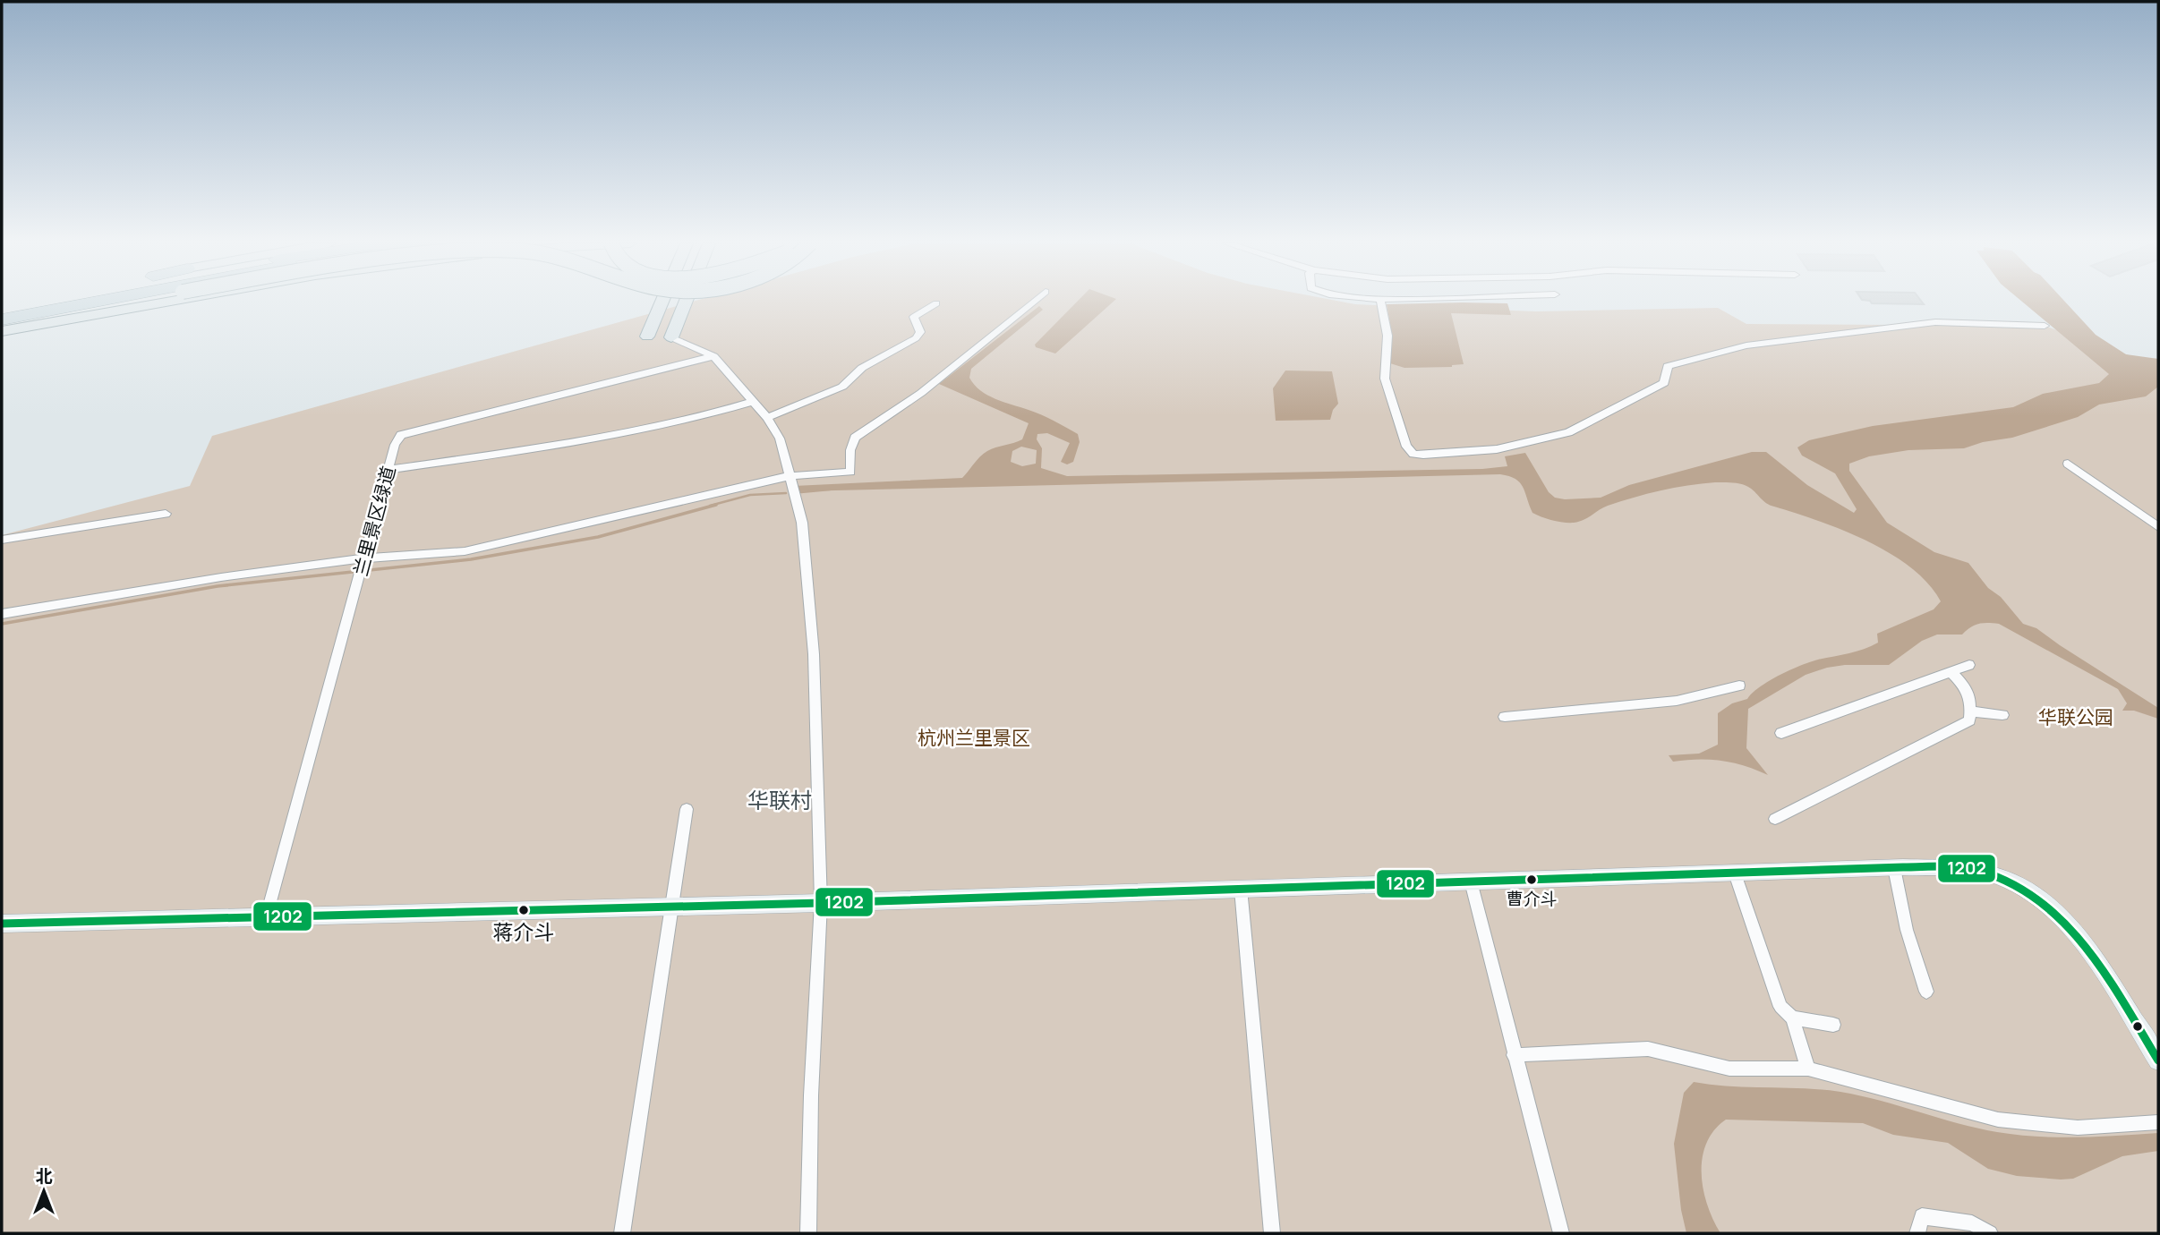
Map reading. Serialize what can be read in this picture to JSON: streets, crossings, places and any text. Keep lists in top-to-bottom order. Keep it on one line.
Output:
{"streets":{"street":["兰里景区绿道"]},"districts":["华联村"],"parks":["华联公园","杭州兰里景区"],"places":["曹介斗","蒋介斗"],"lines":["transit line 1202"],"north":"top"}
